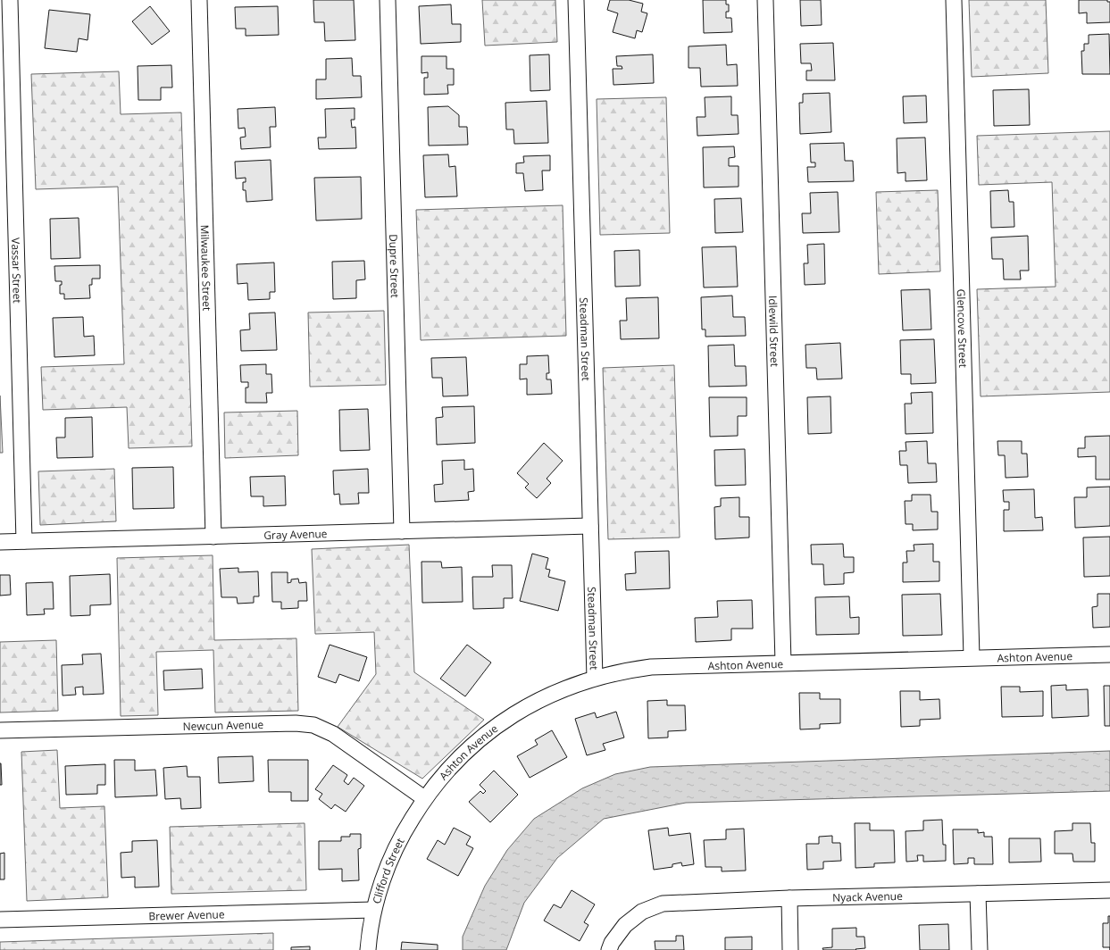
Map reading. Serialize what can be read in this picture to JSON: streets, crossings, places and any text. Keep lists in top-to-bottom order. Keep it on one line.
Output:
{"streets":{"street":["Dupre Street","Milwaukee Street","Vassar Street","Glencove Street","Idlewild Street","Steadman Street","Gray Avenue","Ashton Avenue","Newcun Avenue","Clifford Street","Nyack Avenue","Brewer Avenue"]},"crossings":[["Dupre Street","Gray Avenue"],["Milwaukee Street","Gray Avenue"],["Vassar Street","Gray Avenue"],["Glencove Street","Ashton Avenue"],["Idlewild Street","Ashton Avenue"],["Steadman Street","Gray Avenue"],["Steadman Street","Ashton Avenue"],["Ashton Avenue","Newcun Avenue"],["Ashton Avenue","Clifford Street"],["Newcun Avenue","Clifford Street"],["Clifford Street","Brewer Avenue"]]}
